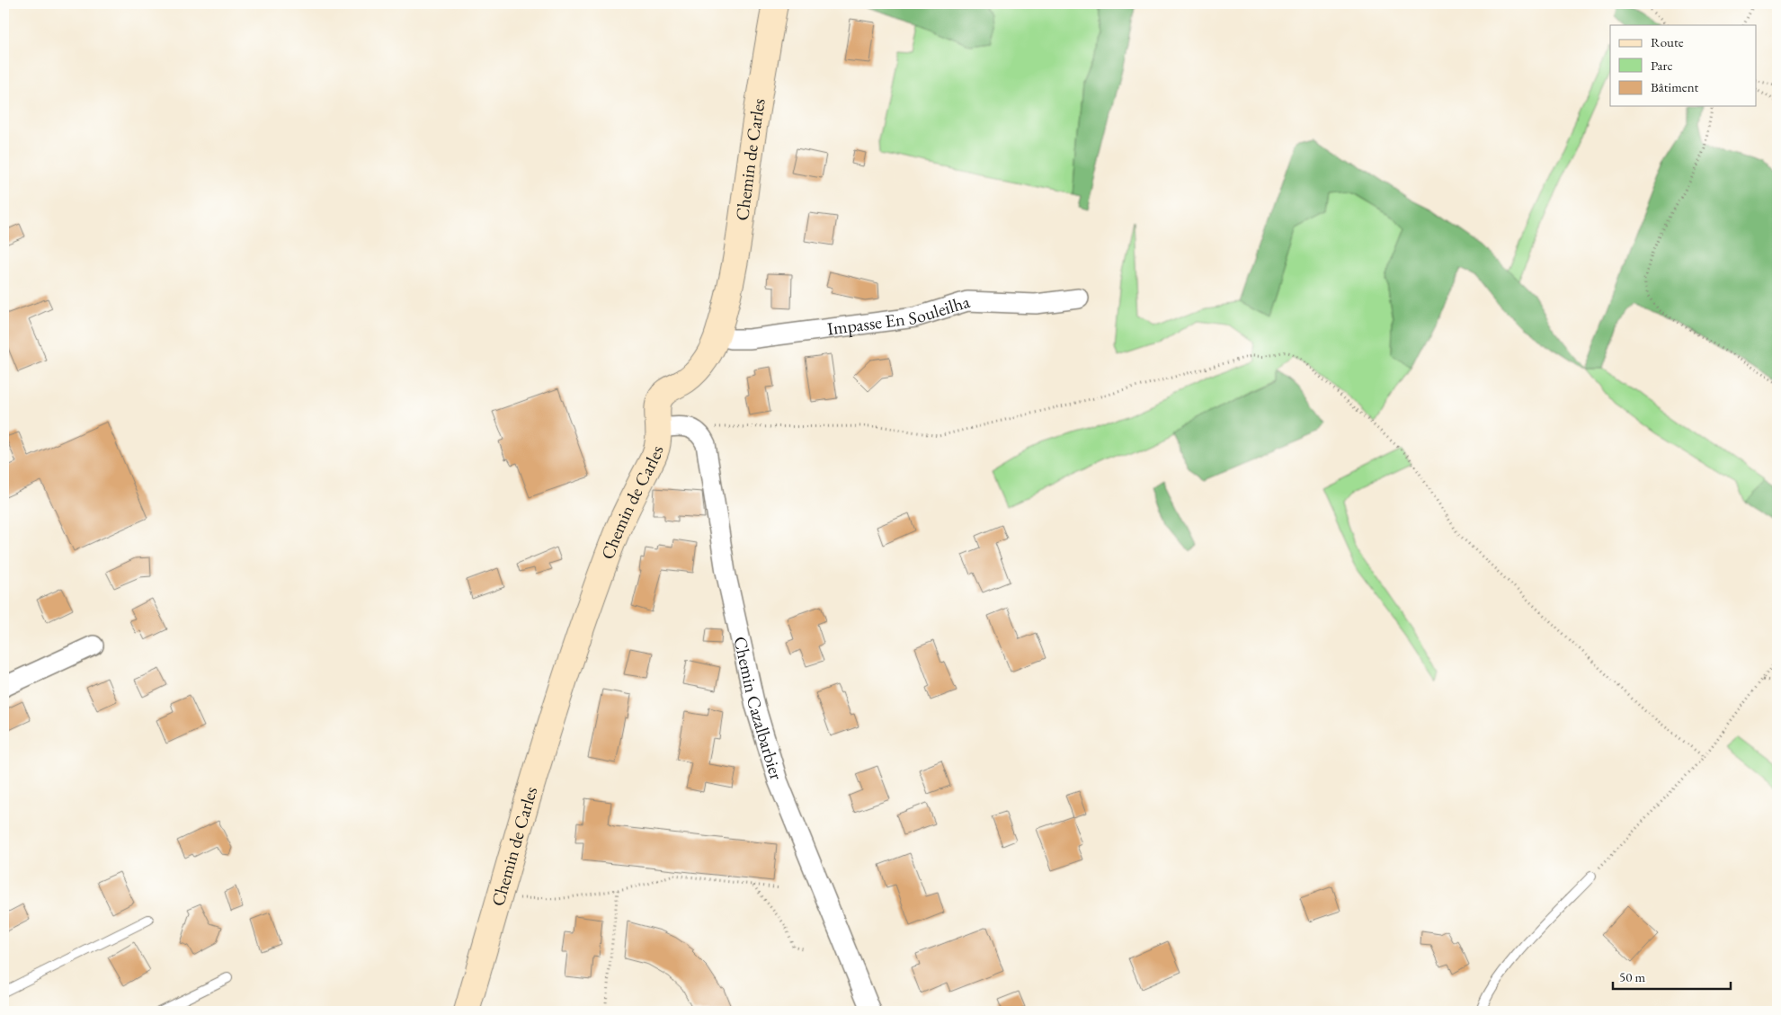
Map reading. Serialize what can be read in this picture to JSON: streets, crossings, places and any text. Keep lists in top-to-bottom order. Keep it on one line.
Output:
{"streets":{"street":["Chemin de Carles","Impasse En Souleilha","Chemin Cazalbarbier"]},"crossings":[["Chemin de Carles","Impasse En Souleilha"]],"legend":["Route","Parc","Bâtiment"],"scale_bar":"50 m"}
